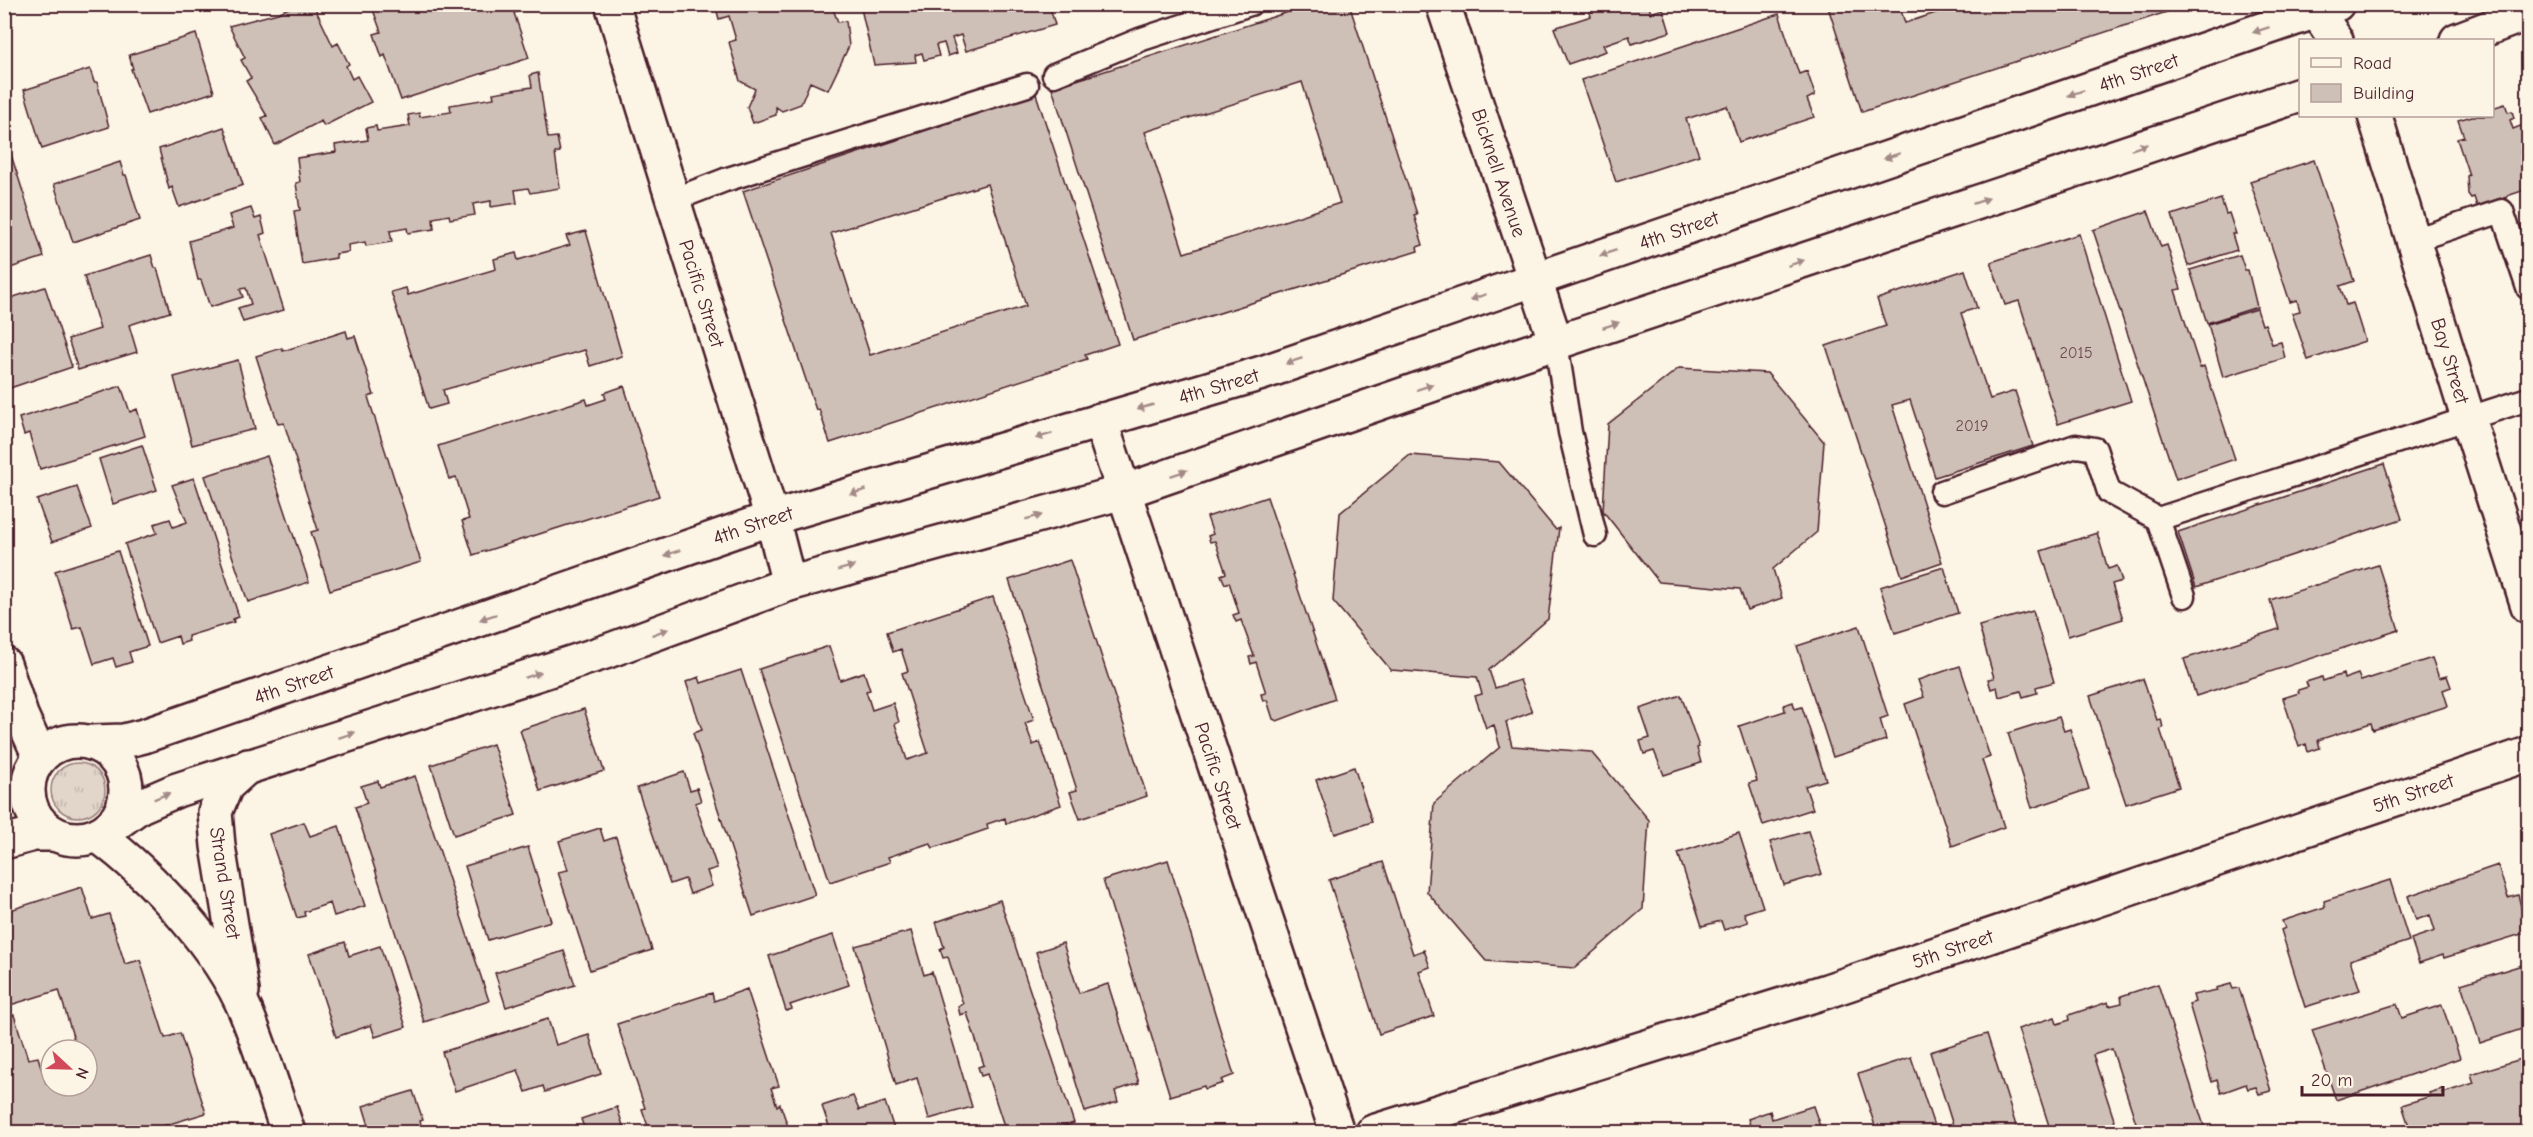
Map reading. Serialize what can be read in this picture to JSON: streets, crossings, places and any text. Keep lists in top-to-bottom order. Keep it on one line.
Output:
{"streets":{"street":["4th Street","Bicknell Avenue","Pacific Street","Bay Street","5th Street","Strand Street"]},"crossings":[["4th Street","Bicknell Avenue"],["4th Street","Pacific Street"],["4th Street","Strand Street"]],"house_numbers":["2015","2019"],"legend":["Road","Building"],"scale_bar":"20 m","north":"right"}
